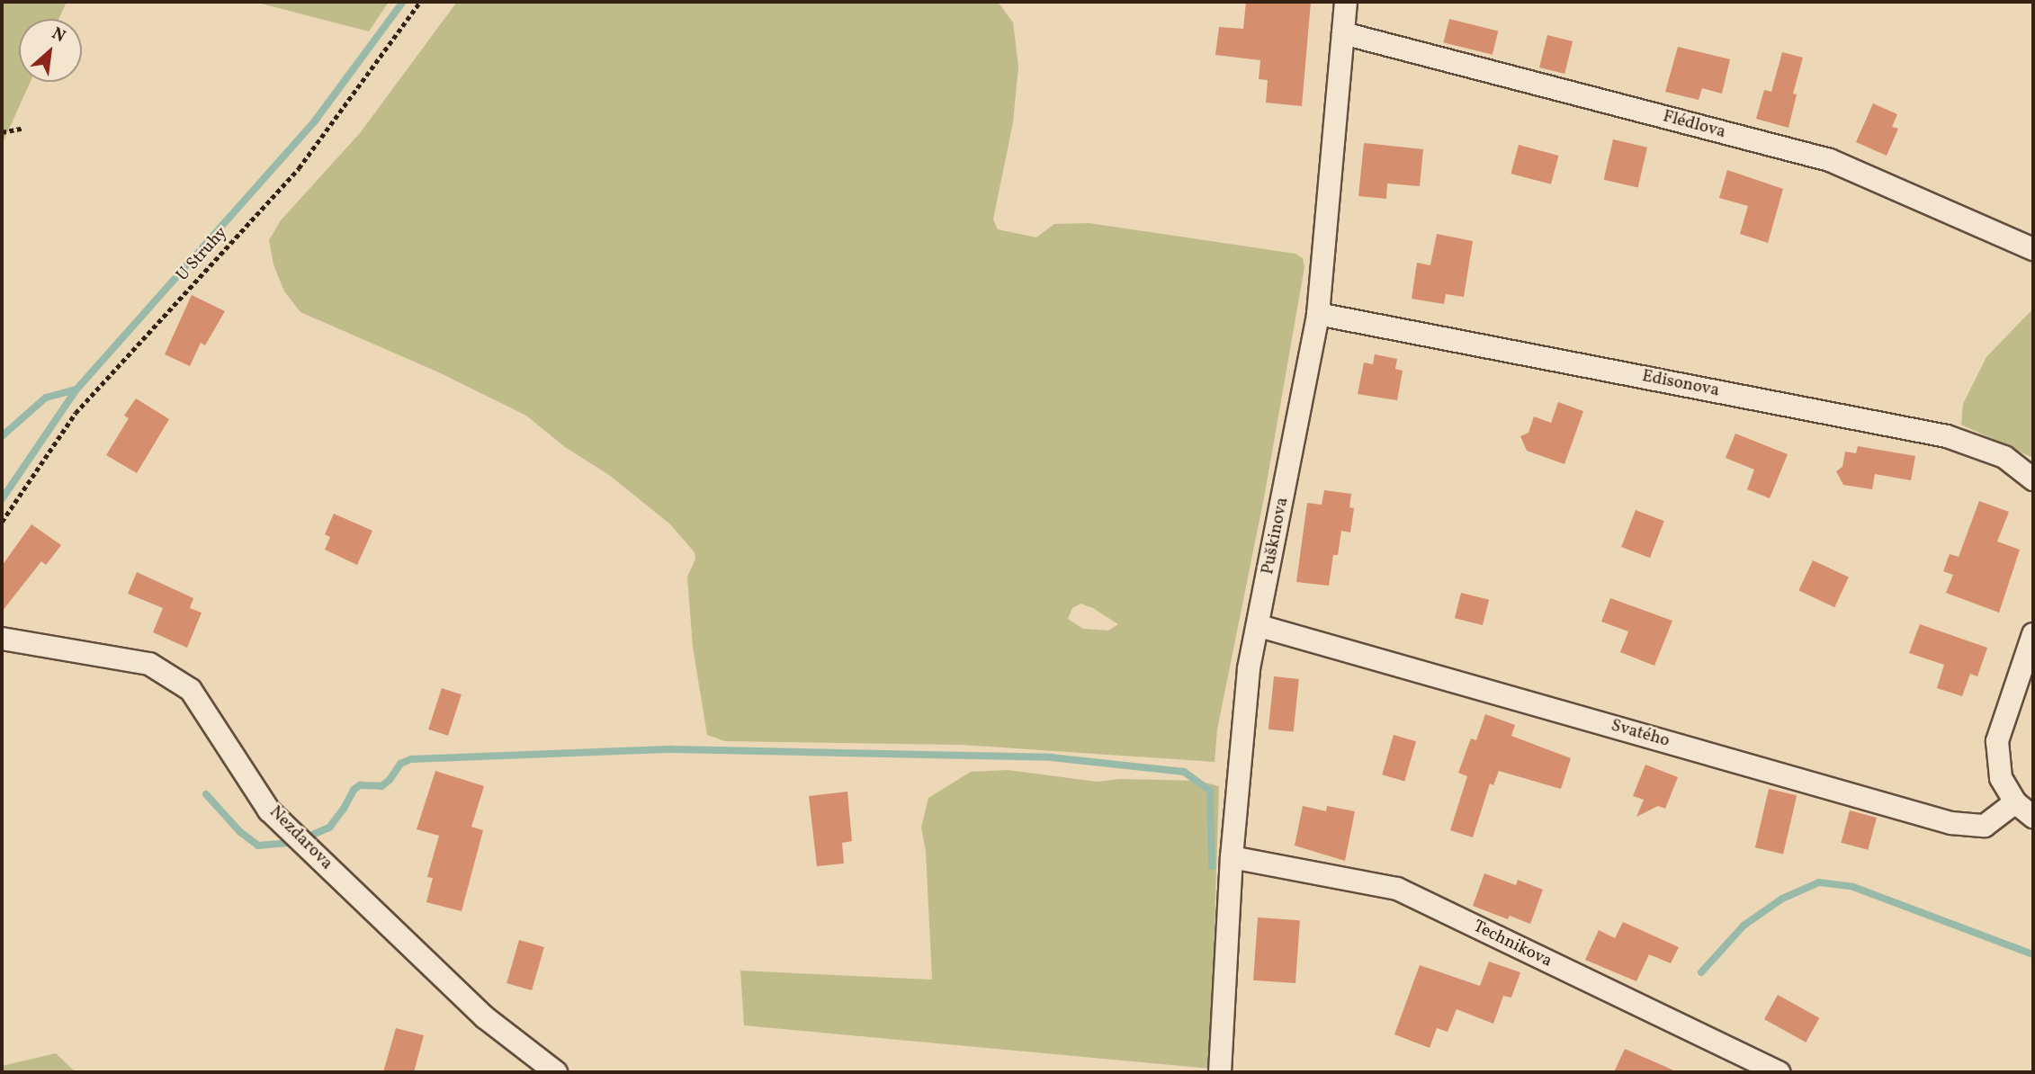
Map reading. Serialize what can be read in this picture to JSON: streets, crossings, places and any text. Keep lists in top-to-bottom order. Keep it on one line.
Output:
{"streets":{"street":["Flédlova","Edisonova","Puškinova","Svatého","Nezdarova","Technikova"],"path":["U Struhy"]},"crossings":[["Flédlova","Puškinova"],["Edisonova","Puškinova"],["Puškinova","Svatého"],["Puškinova","Technikova"]],"north":"top right"}
